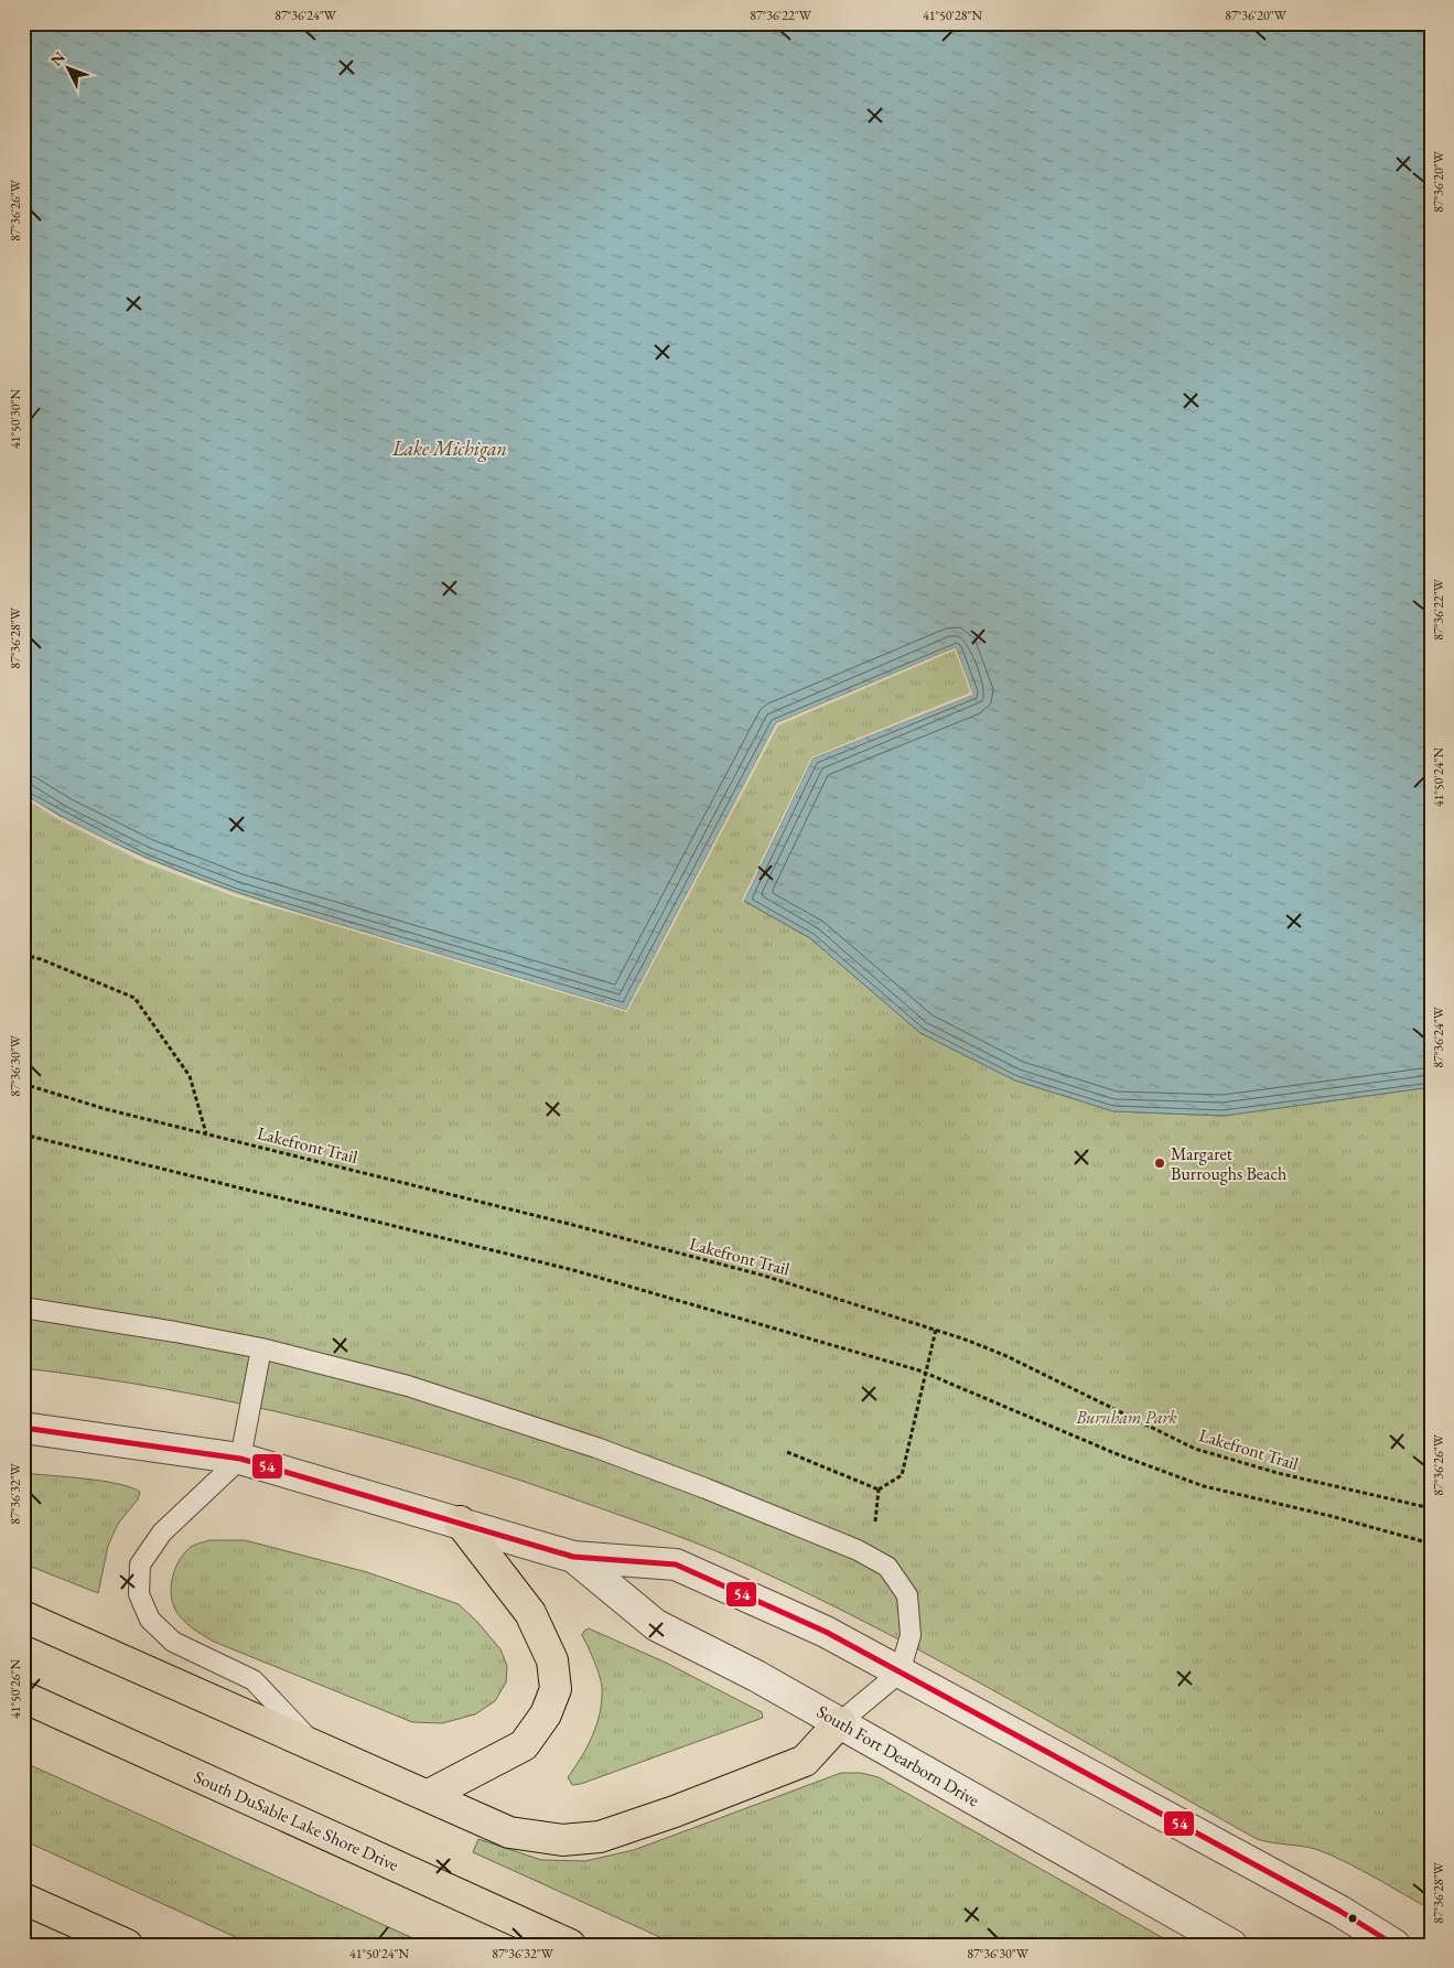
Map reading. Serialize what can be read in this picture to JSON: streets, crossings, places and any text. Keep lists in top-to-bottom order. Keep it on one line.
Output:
{"streets":{"highway":["South DuSable Lake Shore Drive"],"street":["South Fort Dearborn Drive"],"path":["Lakefront Trail"]},"water":["Lake Michigan"],"parks":["Burnham Park"],"places":["Margaret Burroughs Beach"],"lines":["transit line 54"],"north":"top left","coordinates":["87°36'24\"W","87°36'22\"W","41°50'28\"N","87°36'20\"W","87°36'26\"W","41°50'30\"N","87°36'28\"W","41°50'24\"N","87°36'30\"W","87°36'32\"W","41°50'26\"N"]}
